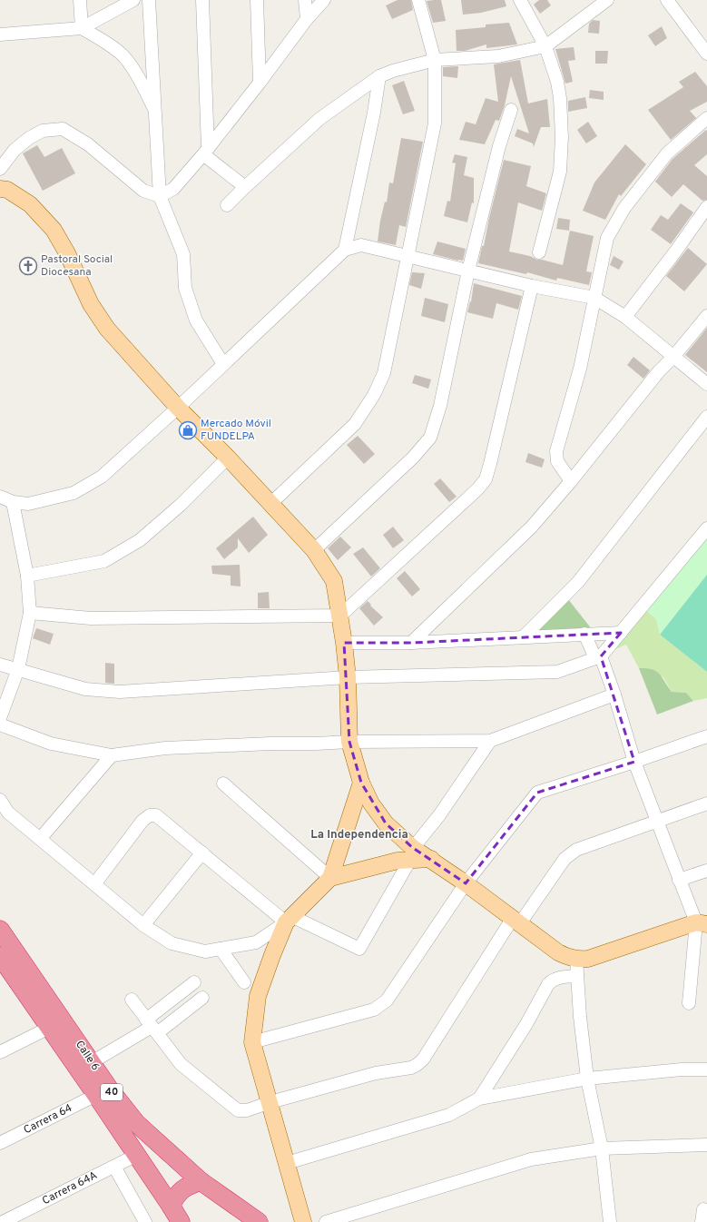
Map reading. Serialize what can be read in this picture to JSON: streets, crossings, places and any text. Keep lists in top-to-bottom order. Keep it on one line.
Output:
{"streets":{"highway":["Calle 6","40"],"street":["Carrera 64","Carrera 64A"]},"crossings":[["Calle 6","Carrera 64"],["Calle 6","Carrera 64A"]],"districts":["La Independencia"],"places":{"church":["Pastoral Social Diocesana"],"shop":["Mercado Móvil FUNDELPA"]}}
